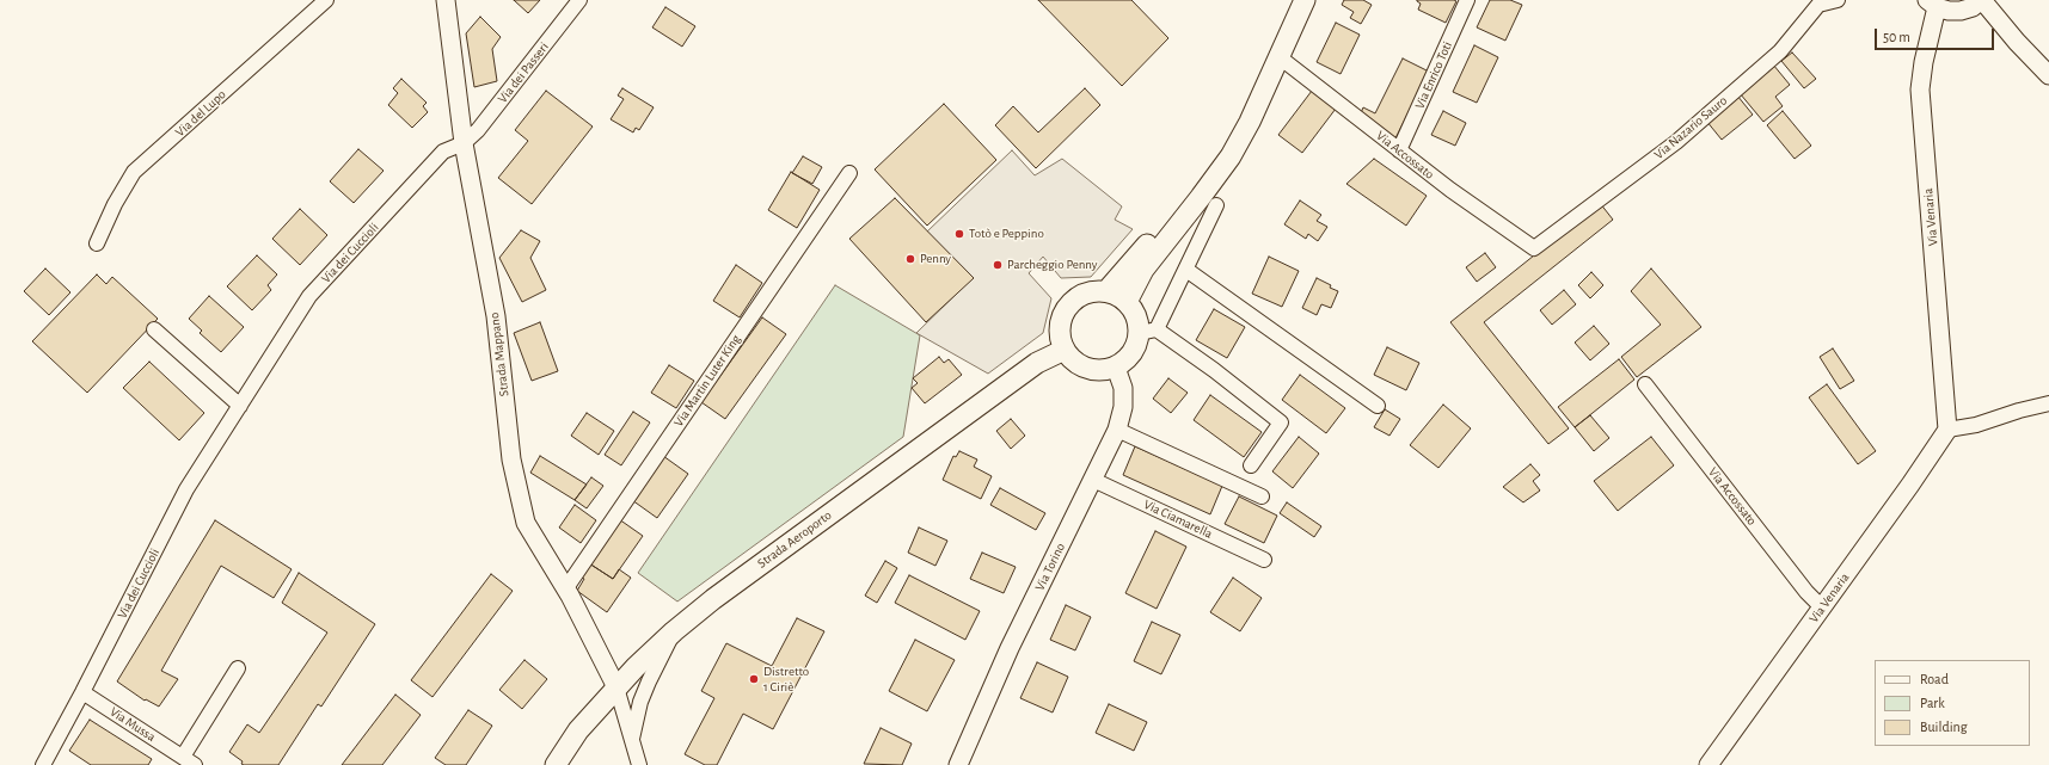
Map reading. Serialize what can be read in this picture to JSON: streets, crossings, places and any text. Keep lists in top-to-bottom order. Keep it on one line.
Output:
{"streets":{"main road":["Strada Aeroporto"],"street":["Via dei Passeri","Via Enrico Toti","Via del Lupo","Via Nazario Sauro","Via Accossato","Via Venaria","Via dei Cuccioli","Strada Mappano","Via Martin Luter King","Via Ciamarella","Via Torino","Via Mussa"]},"crossings":[["Via dei Passeri","Via dei Cuccioli"],["Via dei Passeri","Strada Mappano"],["Via Enrico Toti","Via Accossato"],["Via Nazario Sauro","Via Accossato"],["Via Accossato","Via Venaria"],["Via dei Cuccioli","Strada Mappano"],["Via dei Cuccioli","Via Mussa"],["Strada Mappano","Via Martin Luter King"],["Strada Mappano","Strada Aeroporto"],["Via Ciamarella","Via Torino"],["Strada Aeroporto","Via Torino"]],"places":["Totò e Peppino","Penny","Parcheggio Penny","Distretto 1 Ciriè"],"legend":["Road","Park","Building"],"scale_bar":"50 m"}
